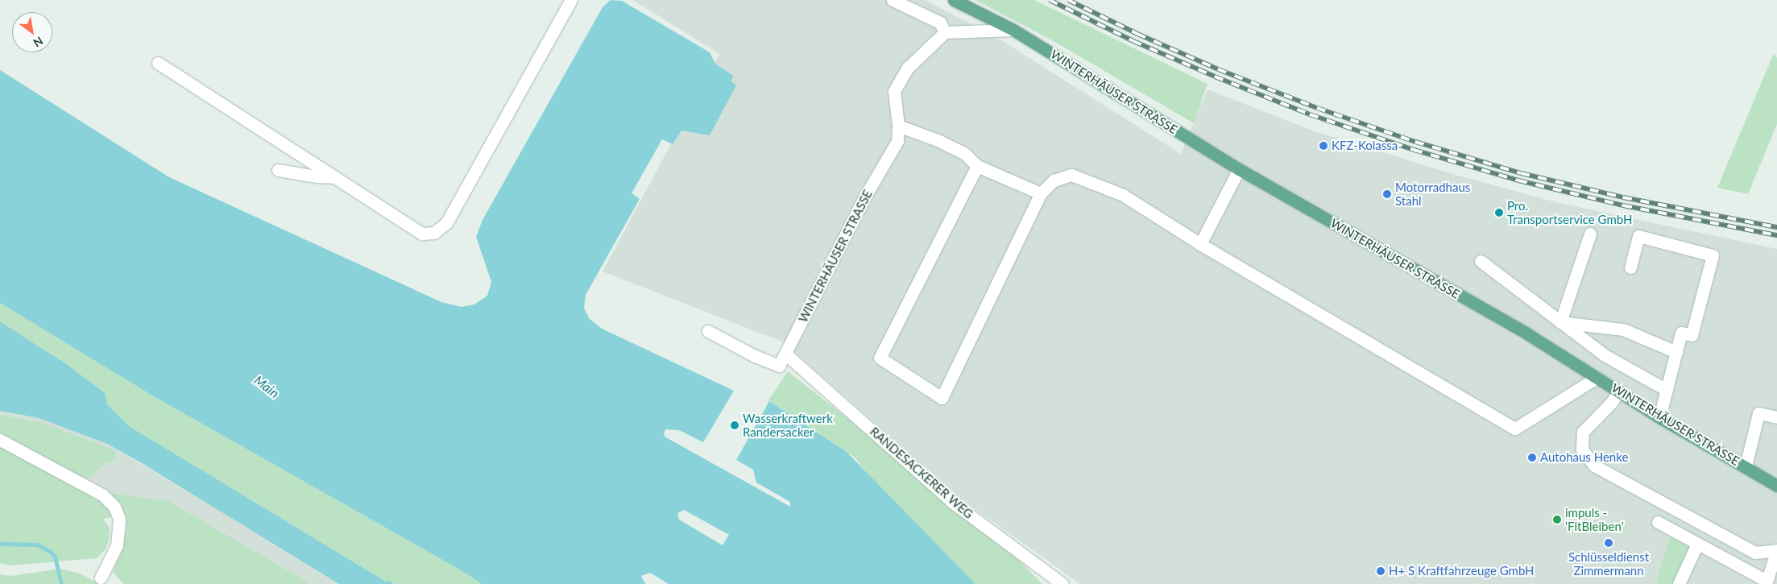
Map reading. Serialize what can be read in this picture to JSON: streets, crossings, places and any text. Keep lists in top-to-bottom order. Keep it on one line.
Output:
{"streets":{"main road":["WINTERHÄUSER STRASSE"],"street":["RANDESACKERER WEG"]},"crossings":[["WINTERHÄUSER STRASSE","RANDESACKERER WEG"]],"water":["Main"],"places":["KFZ-Kolassa","Motorradhaus Stahl","Pro. Transportservice GmbH","Wasserkraftwerk Randersacker","Autohaus Henke","impuls - 'FitBleiben'","Schlüsseldienst Zimmermann","H+ S Kraftfahrzeuge GmbH"],"north":"bottom right"}
